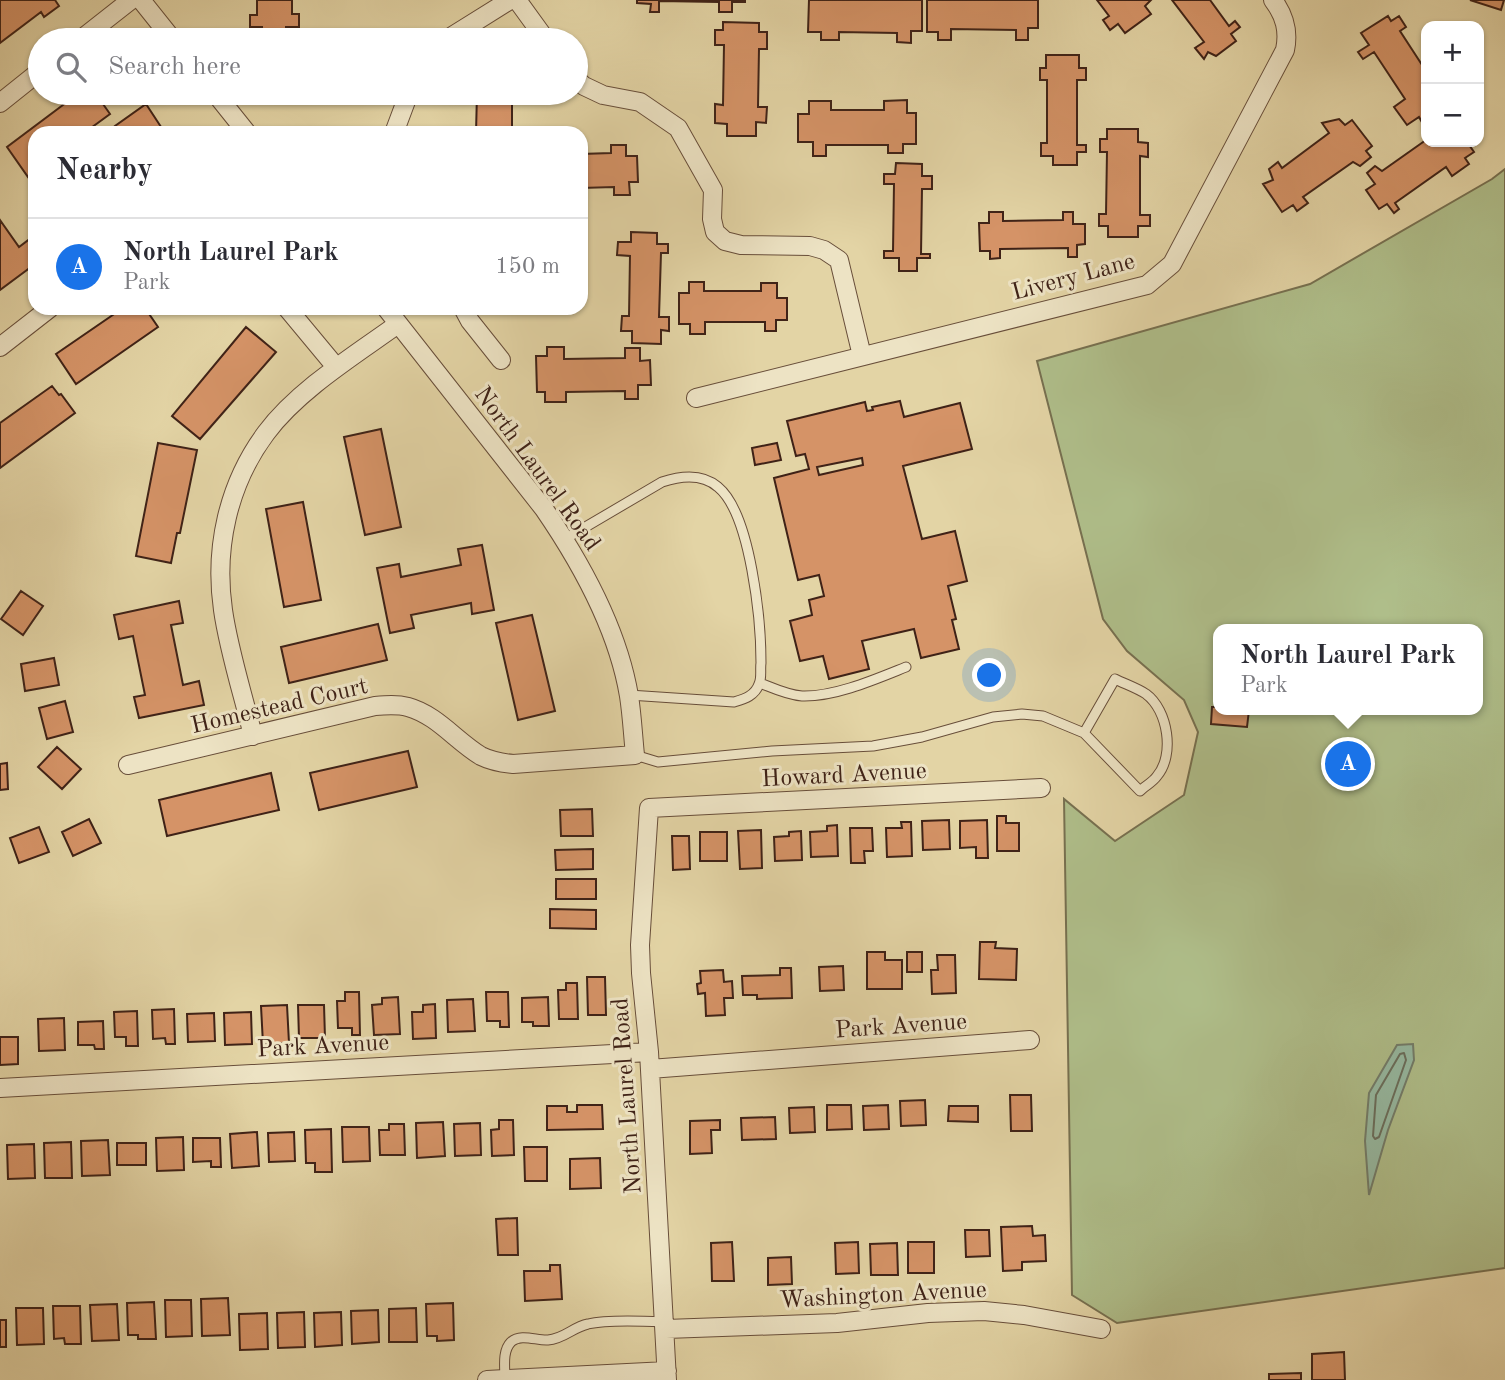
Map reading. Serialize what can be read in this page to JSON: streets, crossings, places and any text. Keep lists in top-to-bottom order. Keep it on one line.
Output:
{"streets":{"street":["Livery Lane","North Laurel Road","Homestead Court","Howard Avenue","Park Avenue","Washington Avenue"]},"crossings":[["North Laurel Road","Homestead Court"],["North Laurel Road","Howard Avenue"],["North Laurel Road","Park Avenue"],["North Laurel Road","Washington Avenue"]],"page":{"map_buttons":["+","−"],"search":"Search here","heading":"Nearby","list":[{"mark":"A","name":"North Laurel Park","note":"Park","value":"150 m"}],"popup":["North Laurel Park","Park"],"pins":"A"}}
